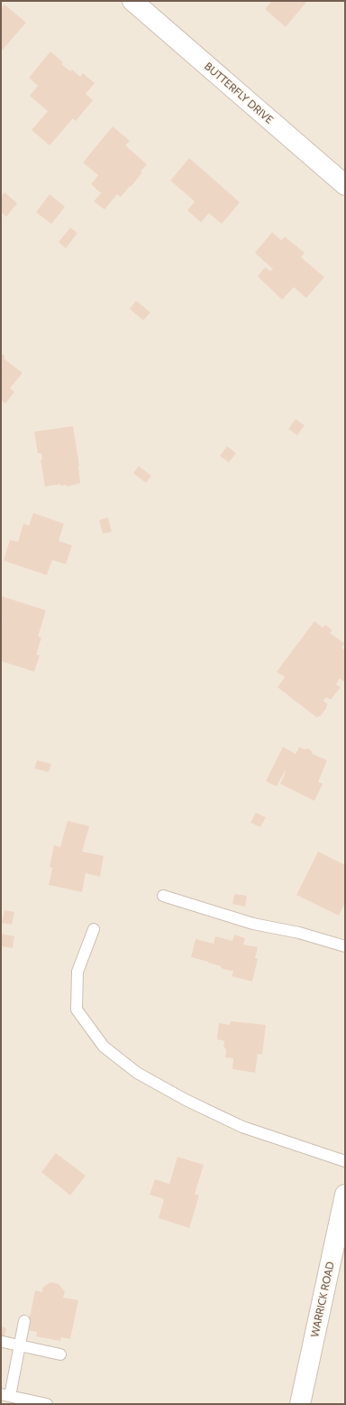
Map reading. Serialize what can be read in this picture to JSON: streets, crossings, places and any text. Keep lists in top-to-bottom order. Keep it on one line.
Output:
{"streets":{"street":["BUTTERFLY DRIVE","WARRICK ROAD"]}}
